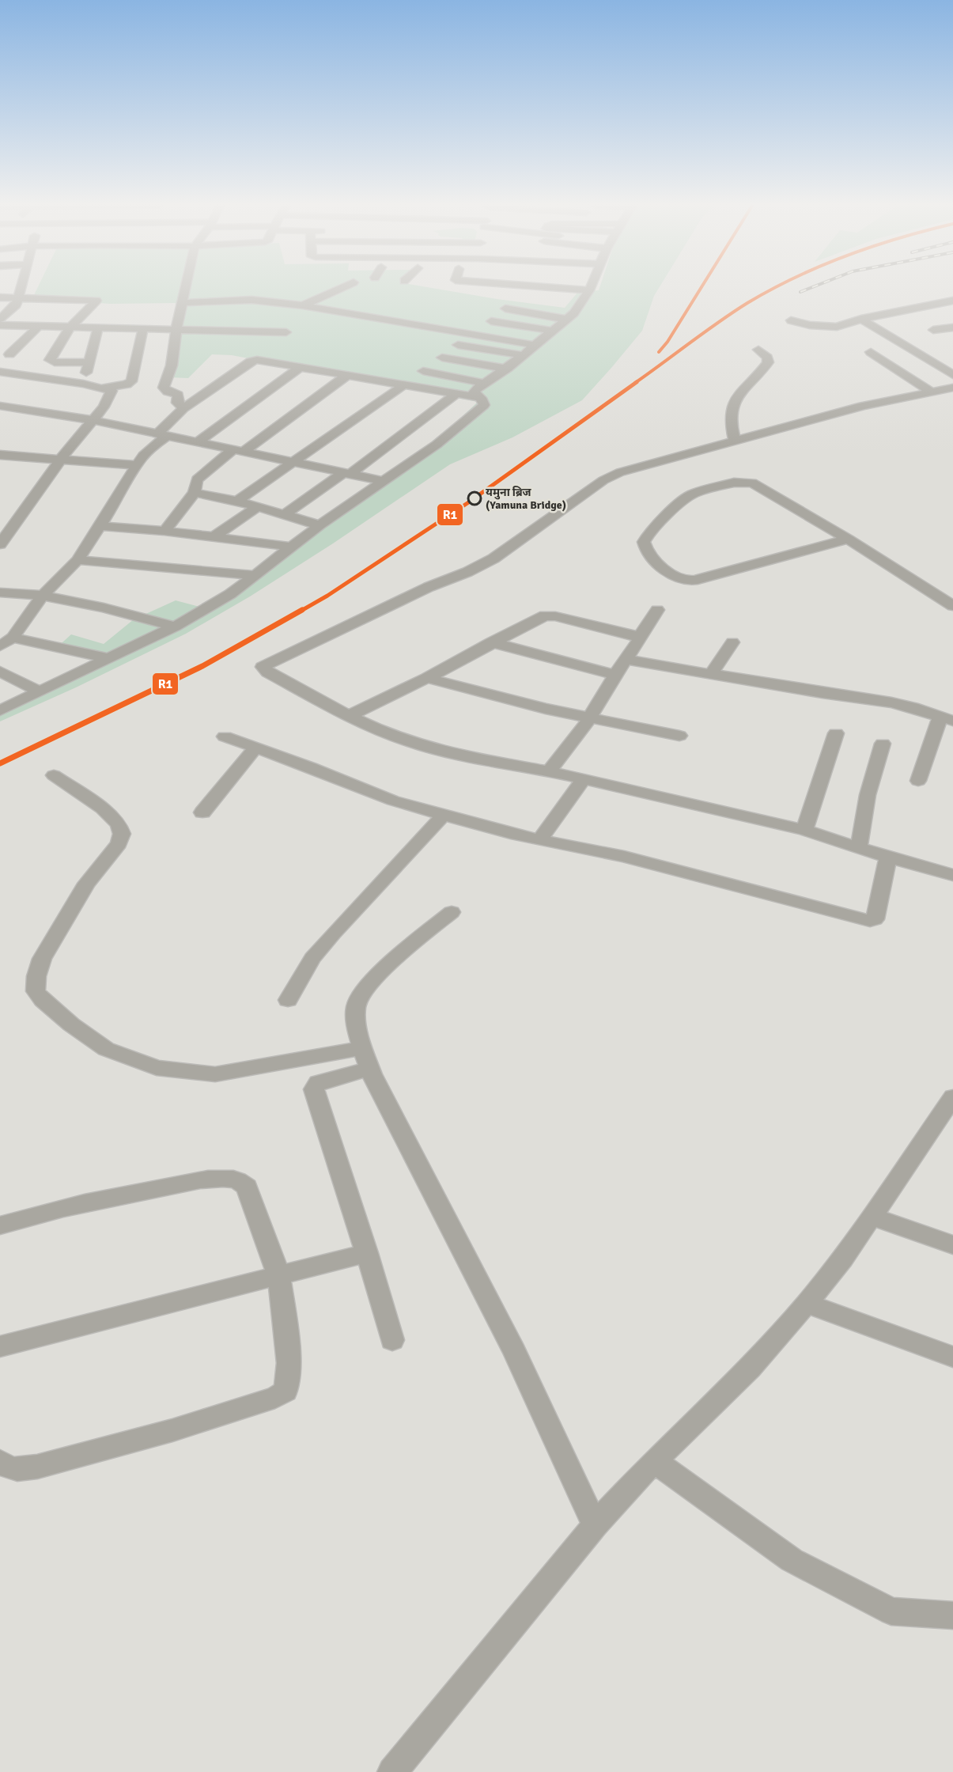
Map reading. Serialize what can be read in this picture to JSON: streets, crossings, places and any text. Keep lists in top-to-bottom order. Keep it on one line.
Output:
{"places":["यमुना ब्रिज (Yamuna Bridge)"],"lines":["transit line R1"]}
